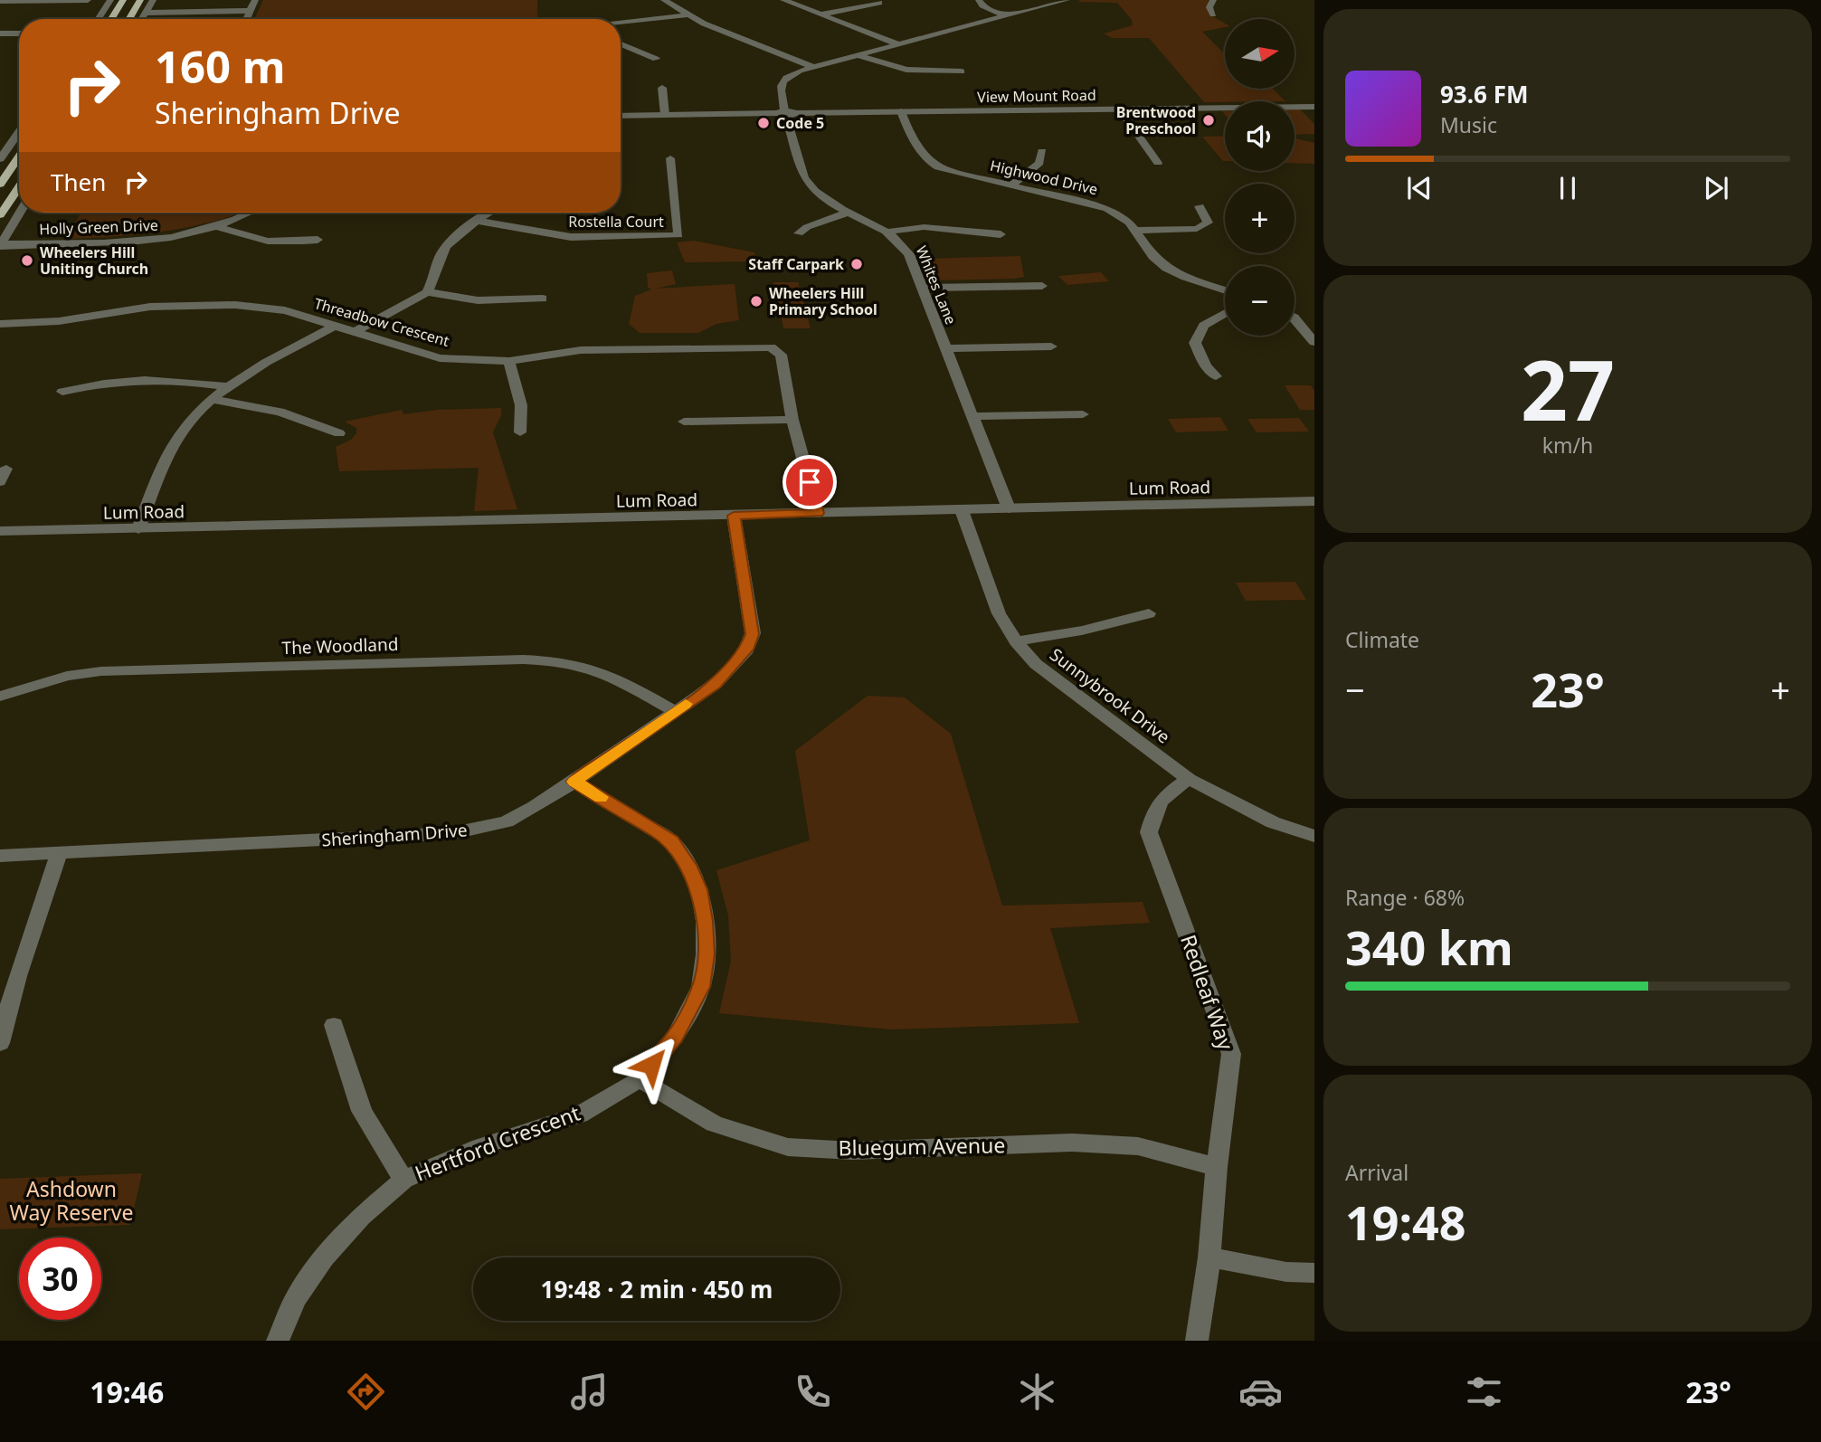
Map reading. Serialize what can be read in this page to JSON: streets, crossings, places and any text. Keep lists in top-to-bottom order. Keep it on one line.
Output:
{"streets":{"street":["View Mount Road","Highwood Drive","Rostella Court","Holly Green Drive","Whites Lane","Threadbow Crescent","Lum Road","The Woodland","Sunnybrook Drive","Sheringham Drive","Redleaf Way","Hertford Crescent","Bluegum Avenue"]},"crossings":[["View Mount Road","Highwood Drive"],["View Mount Road","Whites Lane"],["Whites Lane","Lum Road"],["Threadbow Crescent","Lum Road"],["Lum Road","Sunnybrook Drive"],["Lum Road","Sheringham Drive"],["The Woodland","Sheringham Drive"],["Sunnybrook Drive","Redleaf Way"],["Sheringham Drive","Hertford Crescent"],["Redleaf Way","Bluegum Avenue"],["Hertford Crescent","Bluegum Avenue"]],"parks":["Ashdown Way Reserve"],"places":["Brentwood Preschool","Code 5","Wheelers Hill Uniting Church","Staff Carpark","Wheelers Hill Primary School"],"north":"right","page":{"map_buttons":["+","−"],"turn":["160 m","Sheringham Drive"],"song":["93.6 FM","Music"],"then":"Then","tile":[["27","km/h"],"Climate",["Range · 68%","340 km"],["Arrival","19:48"]],"heat":["−","23°","+"],"limit":"30","trip":"19:48 · 2 min · 450 m","tabs":["19:46","23°"]}}
